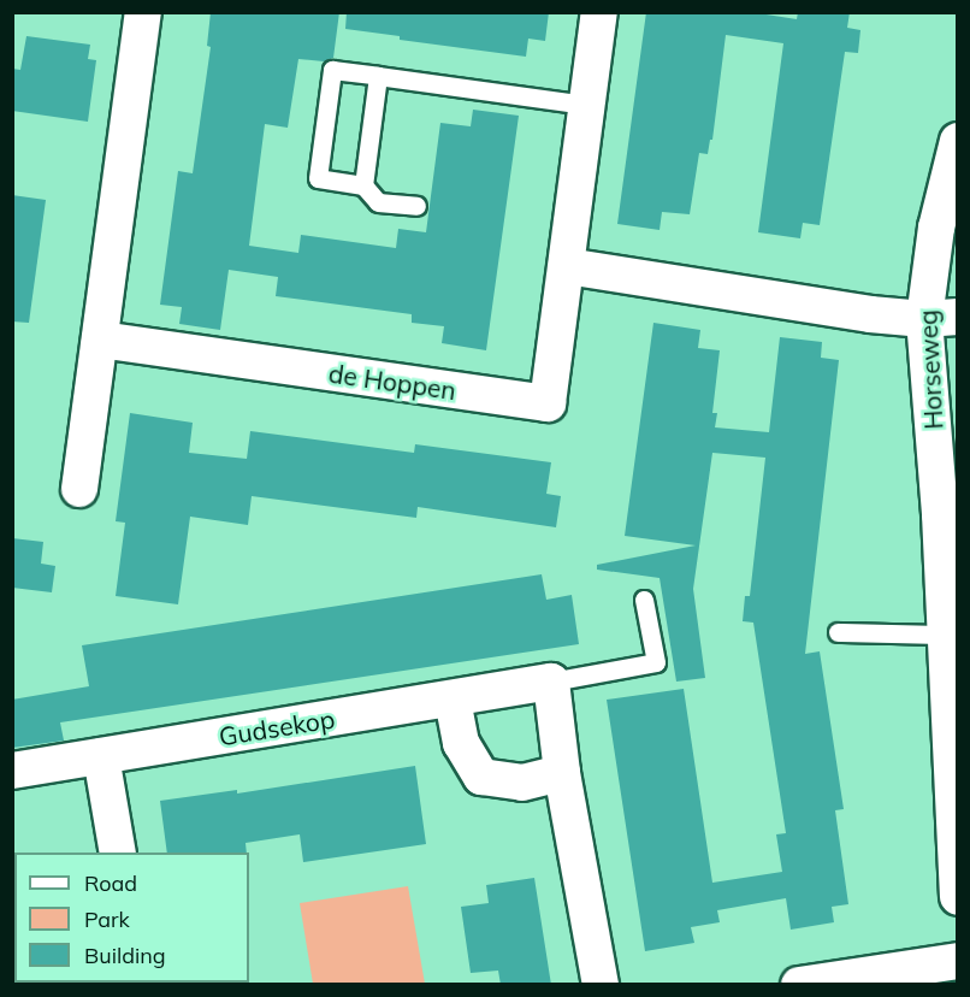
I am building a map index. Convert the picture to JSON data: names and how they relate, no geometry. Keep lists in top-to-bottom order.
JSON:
{
  "streets": {
    "street": ["Horseweg", "de Hoppen", "Gudsekop"]
  },
  "legend": ["Road", "Park", "Building"]
}
